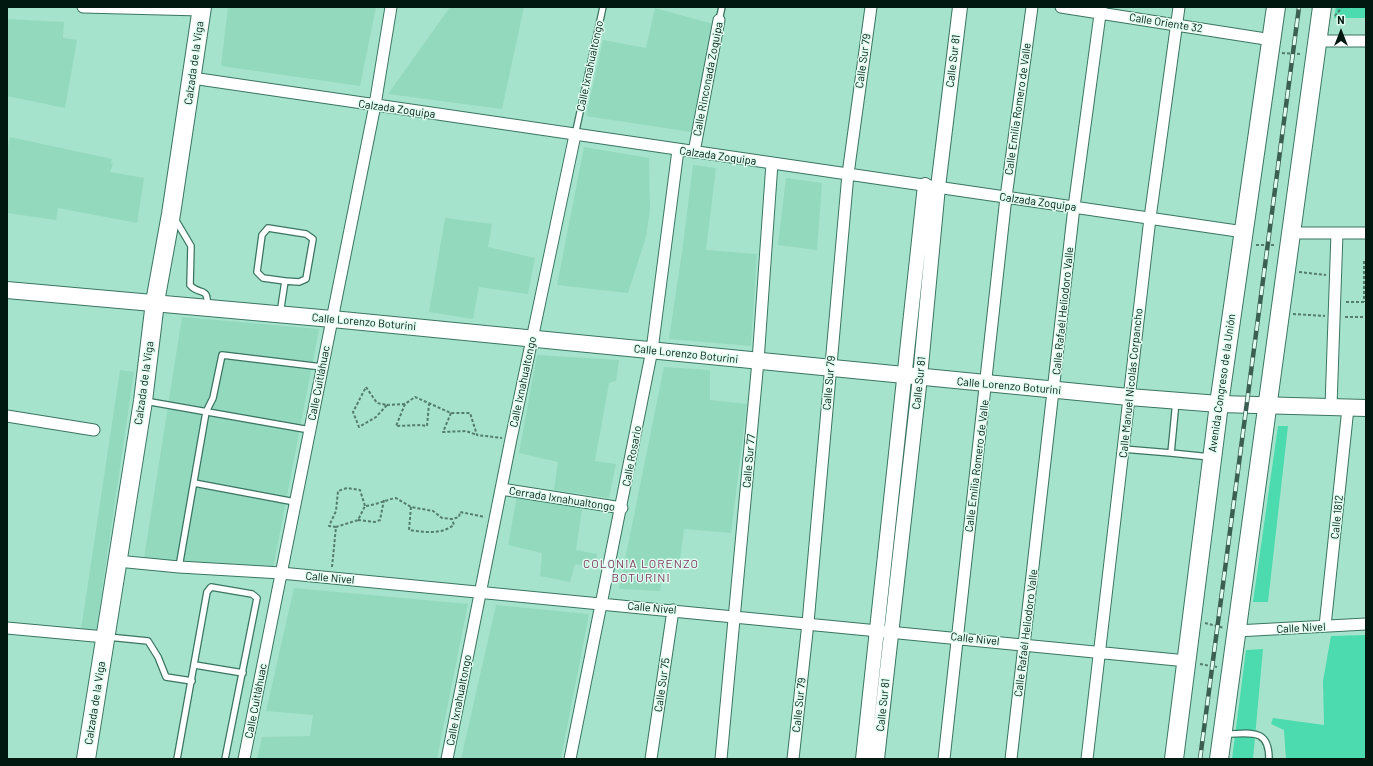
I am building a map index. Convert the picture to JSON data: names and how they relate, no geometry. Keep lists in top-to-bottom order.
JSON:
{
  "streets": {
    "main road": ["Calzada de la Viga", "Calle Lorenzo Boturini", "Avenida Congreso de la Unión"],
    "street": [
      "Calle Oriente 32",
      "Calle Sur 79",
      "Calle Sur 81",
      "Calle Ixnahualtongo",
      "Calle Rinconada Zoquipa",
      "Calzada Zoquipa",
      "Calle Emilia Romero de Valle",
      "Calle Rafaél Heliodoro Valle",
      "Calle Cuitláhuac",
      "Calle Manuel Nicolás Corpancho",
      "Calle Rosario",
      "Calle Sur 77",
      "Cerrada Ixnahualtongo",
      "Calle 1812",
      "Calle Nivel",
      "Calle Sur 75"
    ]
  },
  "crossings": [
    ["Calle Oriente 32", "Calle Rafaél Heliodoro Valle"],
    ["Calle Oriente 32", "Calle Manuel Nicolás Corpancho"],
    ["Calle Oriente 32", "Avenida Congreso de la Unión"],
    ["Calle Sur 79", "Calzada Zoquipa"],
    ["Calle Sur 79", "Calle Lorenzo Boturini"],
    ["Calle Sur 79", "Calle Nivel"],
    ["Calle Sur 81", "Calzada Zoquipa"],
    ["Calle Sur 81", "Calle Lorenzo Boturini"],
    ["Calle Sur 81", "Calle Nivel"],
    ["Calzada de la Viga", "Calzada Zoquipa"],
    ["Calzada de la Viga", "Calle Lorenzo Boturini"],
    ["Calzada de la Viga", "Calle Nivel"],
    ["Calle Ixnahualtongo", "Calzada Zoquipa"],
    ["Calle Ixnahualtongo", "Calle Lorenzo Boturini"],
    ["Calle Ixnahualtongo", "Cerrada Ixnahualtongo"],
    ["Calle Ixnahualtongo", "Calle Nivel"],
    ["Calle Rinconada Zoquipa", "Calzada Zoquipa"],
    ["Calzada Zoquipa", "Calle Emilia Romero de Valle"],
    ["Calzada Zoquipa", "Calle Rafaél Heliodoro Valle"],
    ["Calzada Zoquipa", "Calle Cuitláhuac"],
    ["Calzada Zoquipa", "Calle Manuel Nicolás Corpancho"],
    ["Calzada Zoquipa", "Avenida Congreso de la Unión"],
    ["Calzada Zoquipa", "Calle Rosario"],
    ["Calzada Zoquipa", "Calle Sur 77"],
    ["Calle Emilia Romero de Valle", "Calle Lorenzo Boturini"],
    ["Calle Emilia Romero de Valle", "Calle Nivel"],
    ["Calle Rafaél Heliodoro Valle", "Calle Lorenzo Boturini"],
    ["Calle Rafaél Heliodoro Valle", "Calle Nivel"],
    ["Calle Lorenzo Boturini", "Calle Cuitláhuac"],
    ["Calle Lorenzo Boturini", "Calle Manuel Nicolás Corpancho"],
    ["Calle Lorenzo Boturini", "Avenida Congreso de la Unión"],
    ["Calle Lorenzo Boturini", "Calle Rosario"],
    ["Calle Lorenzo Boturini", "Calle Sur 77"],
    ["Calle Lorenzo Boturini", "Calle 1812"],
    ["Calle Cuitláhuac", "Calle Nivel"],
    ["Calle Manuel Nicolás Corpancho", "Calle Nivel"],
    ["Avenida Congreso de la Unión", "Calle Nivel"],
    ["Calle Rosario", "Cerrada Ixnahualtongo"],
    ["Calle Rosario", "Calle Nivel"],
    ["Calle Sur 77", "Calle Nivel"],
    ["Calle 1812", "Calle Nivel"],
    ["Calle Nivel", "Calle Sur 75"]
  ],
  "districts": ["COLONIA LORENZO BOTURINI"],
  "north": "top"
}
